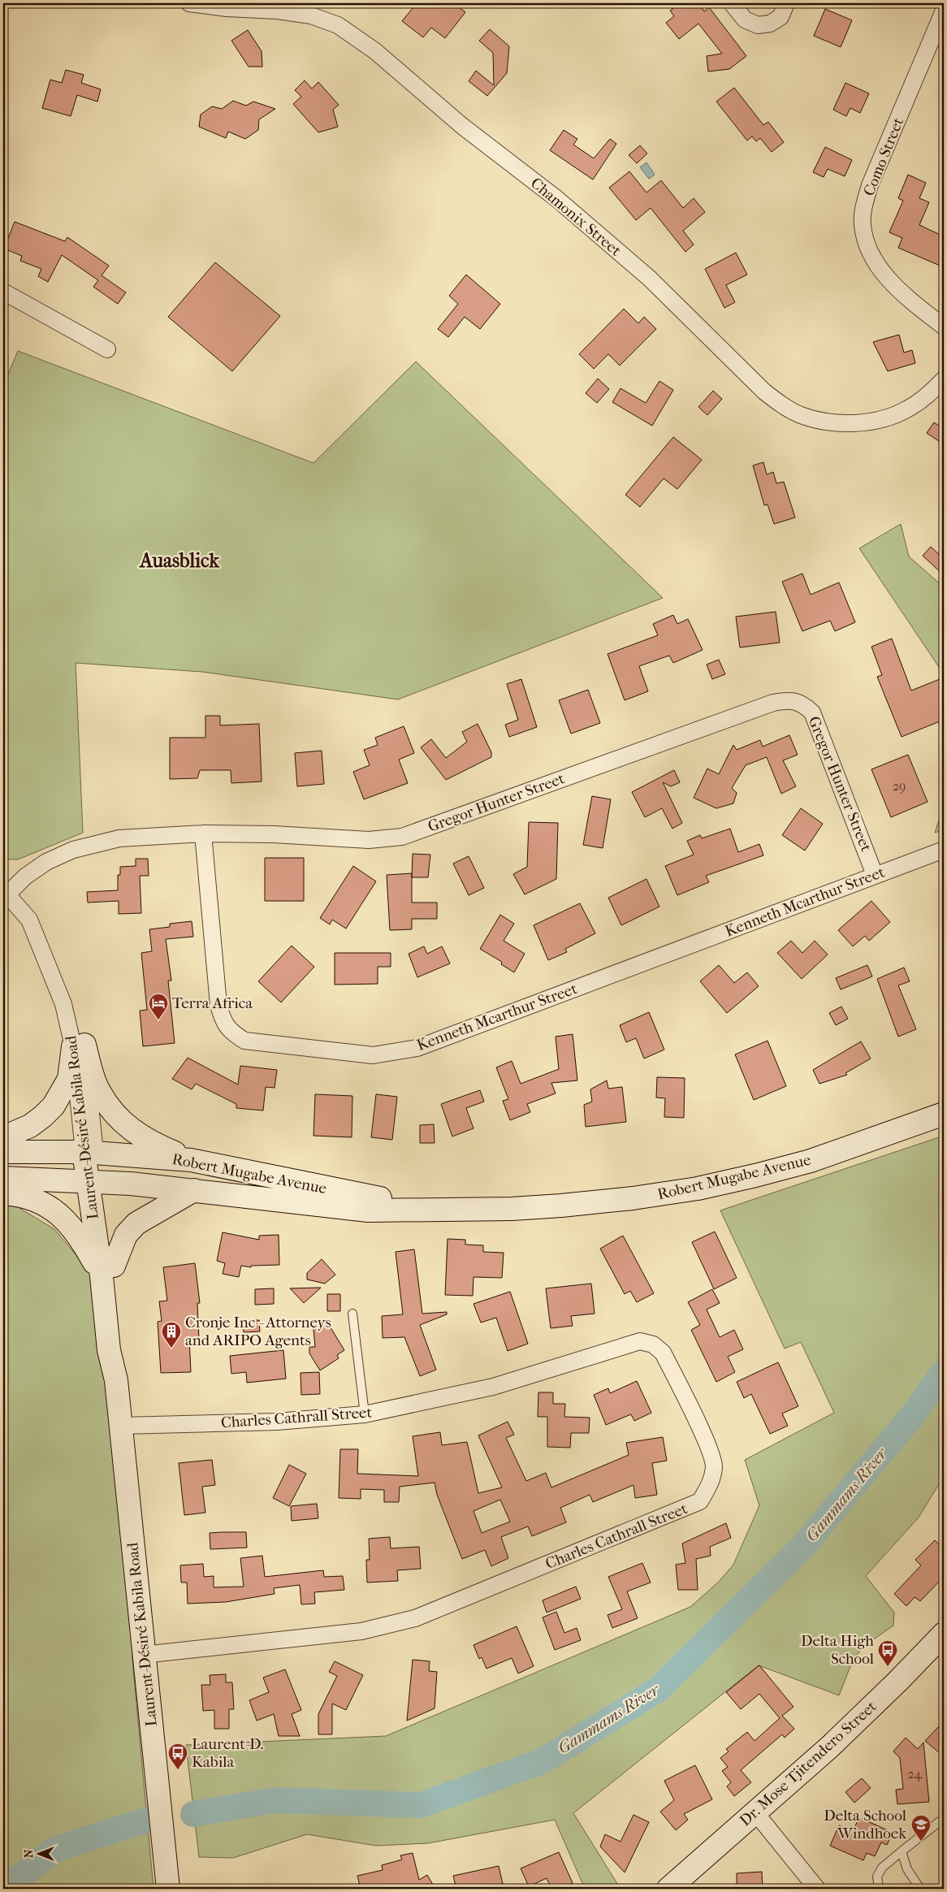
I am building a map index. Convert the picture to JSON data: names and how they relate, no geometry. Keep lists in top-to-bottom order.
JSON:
{
  "streets": {
    "main road": ["Laurent-Désiré Kabila Road", "Robert Mugabe Avenue", "Dr. Mose Tjitendero Street"],
    "street": [
      "Como Street",
      "Chamonix Street",
      "Gregor Hunter Street",
      "Kenneth Mcarthur Street",
      "Charles Cathrall Street"
    ]
  },
  "crossings": [
    ["Gregor Hunter Street", "Kenneth Mcarthur Street"],
    ["Gregor Hunter Street", "Laurent-Désiré Kabila Road"],
    ["Laurent-Désiré Kabila Road", "Robert Mugabe Avenue"],
    ["Laurent-Désiré Kabila Road", "Charles Cathrall Street"]
  ],
  "districts": ["Auasblick"],
  "water": ["Gammams River"],
  "places": {
    "hotel": ["Terra Africa"],
    "building": ["Cronje Inc - Attorneys and ARIPO Agents"],
    "bus stop": ["Delta High School", "Laurent-D. Kabila"],
    "school or university": ["Delta School Windhoek"]
  },
  "house_numbers": ["29", "24"],
  "north": "left"
}
